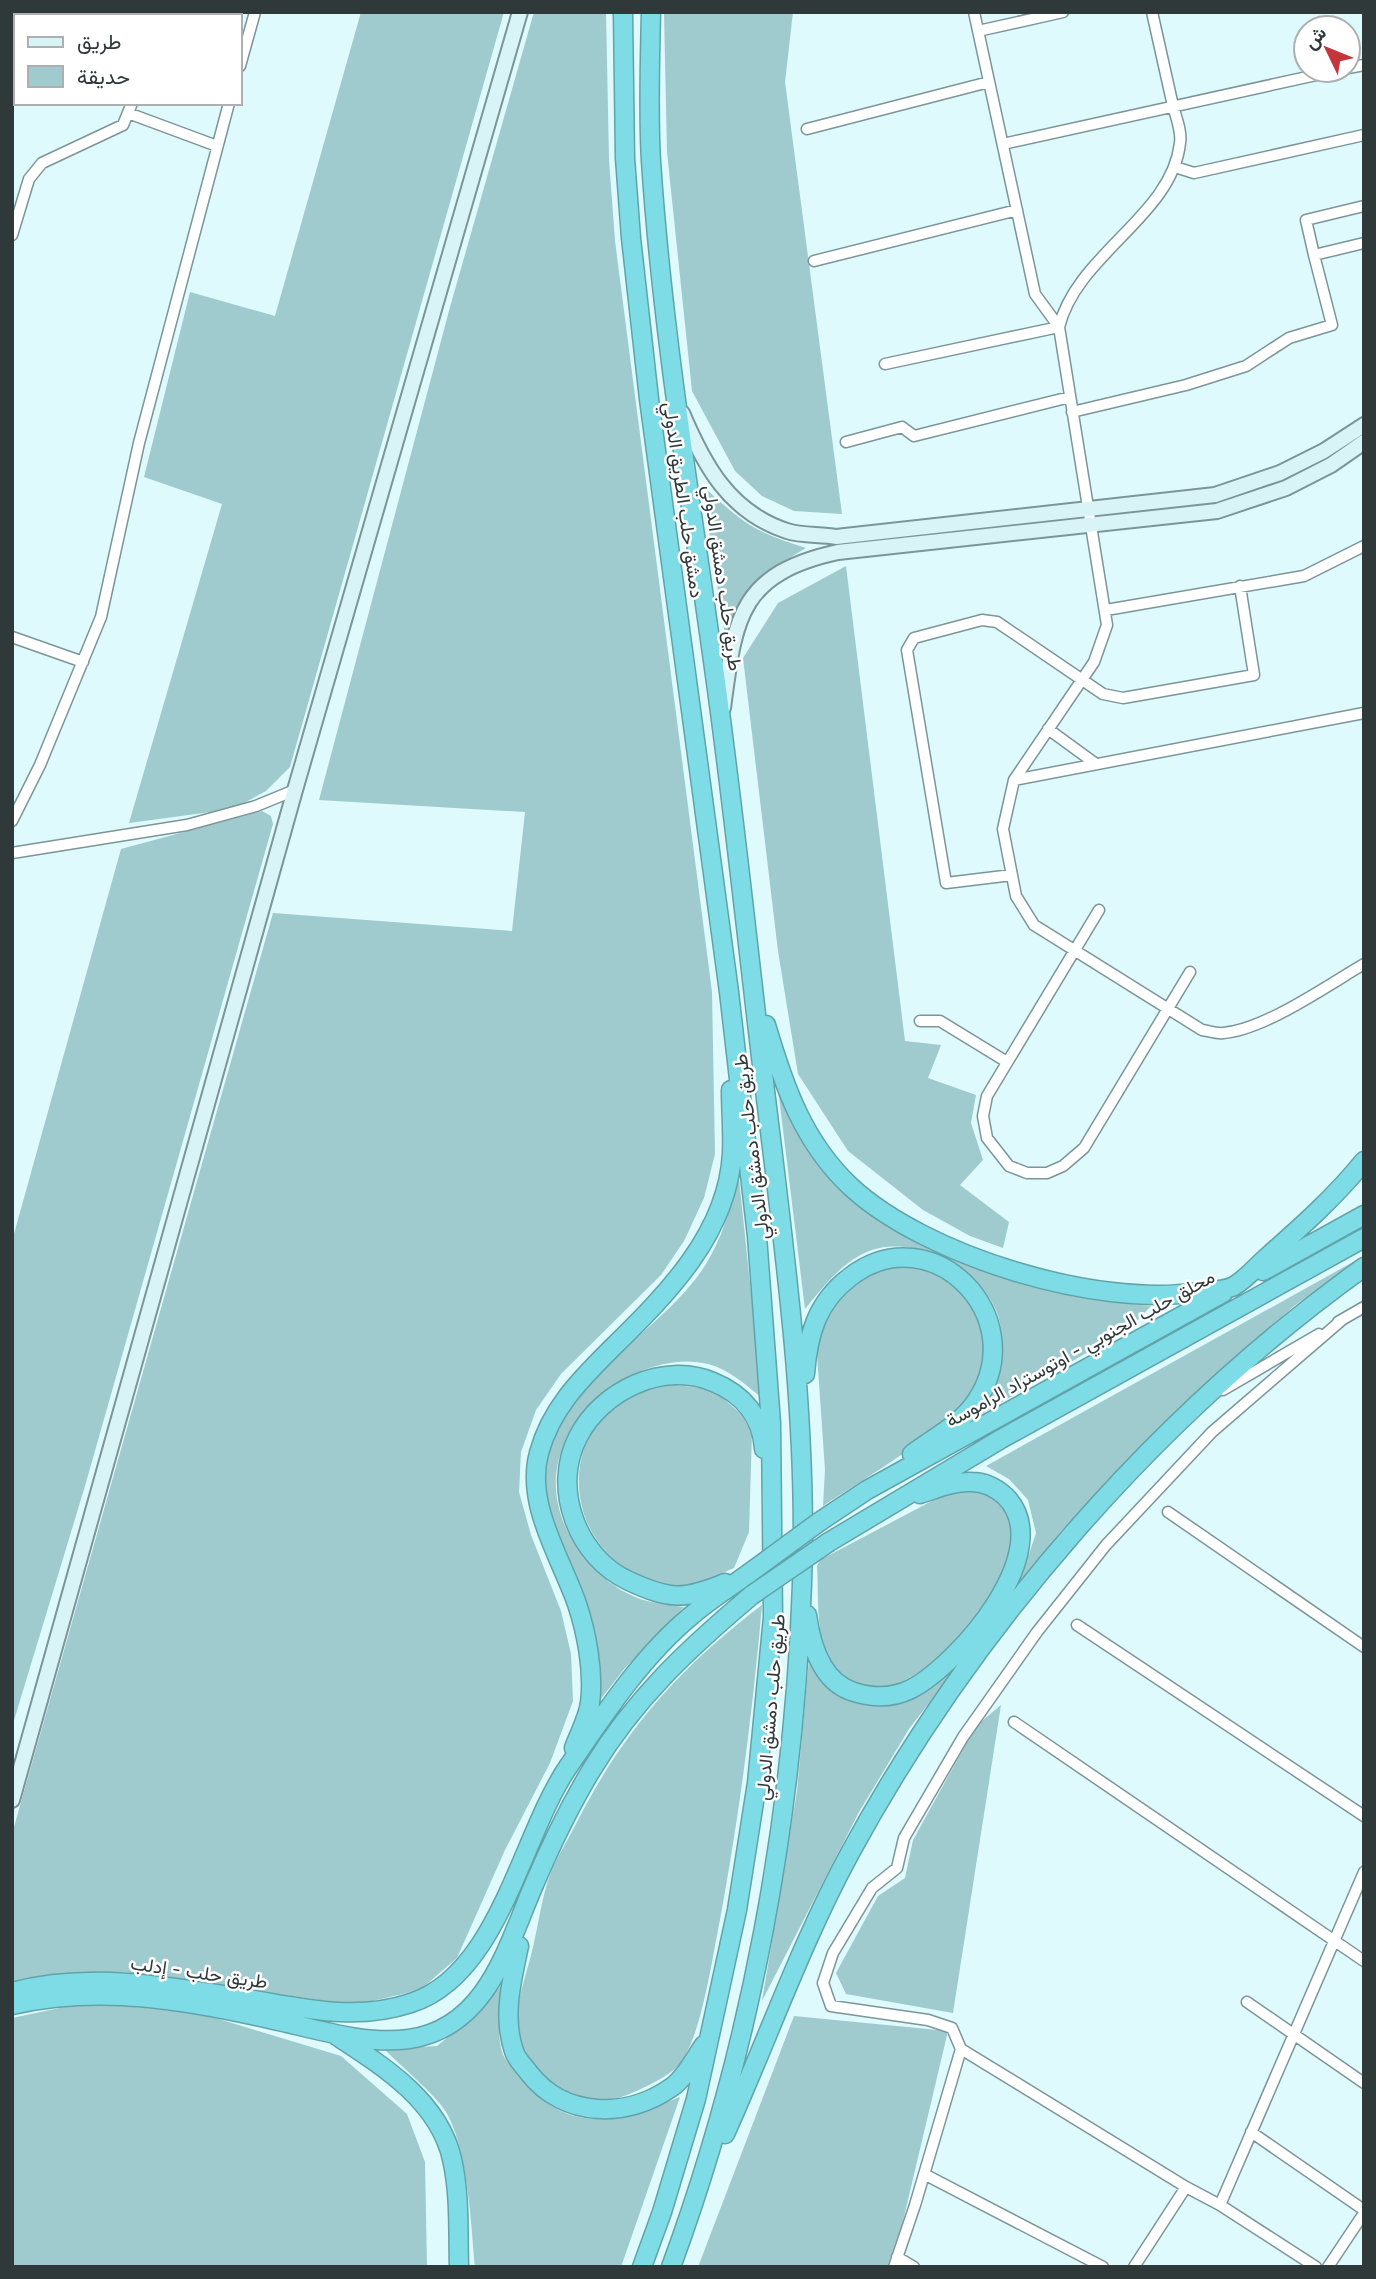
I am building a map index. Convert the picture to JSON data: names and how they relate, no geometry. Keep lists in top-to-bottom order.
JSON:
{
  "streets": {
    "highway": [
      "دمشق حلب الطريق الدولي",
      "طريق حلب دمشق الدولي",
      "محلق حلب الجنوبي - اوتوستراد الراموسة",
      "طريق حلب - إدلب"
    ]
  },
  "crossings": [
    ["دمشق حلب الطريق الدولي", "طريق حلب دمشق الدولي"],
    ["محلق حلب الجنوبي - اوتوستراد الراموسة", "طريق حلب - إدلب"]
  ],
  "legend": ["طريق", "حديقة"],
  "north": "top left"
}
